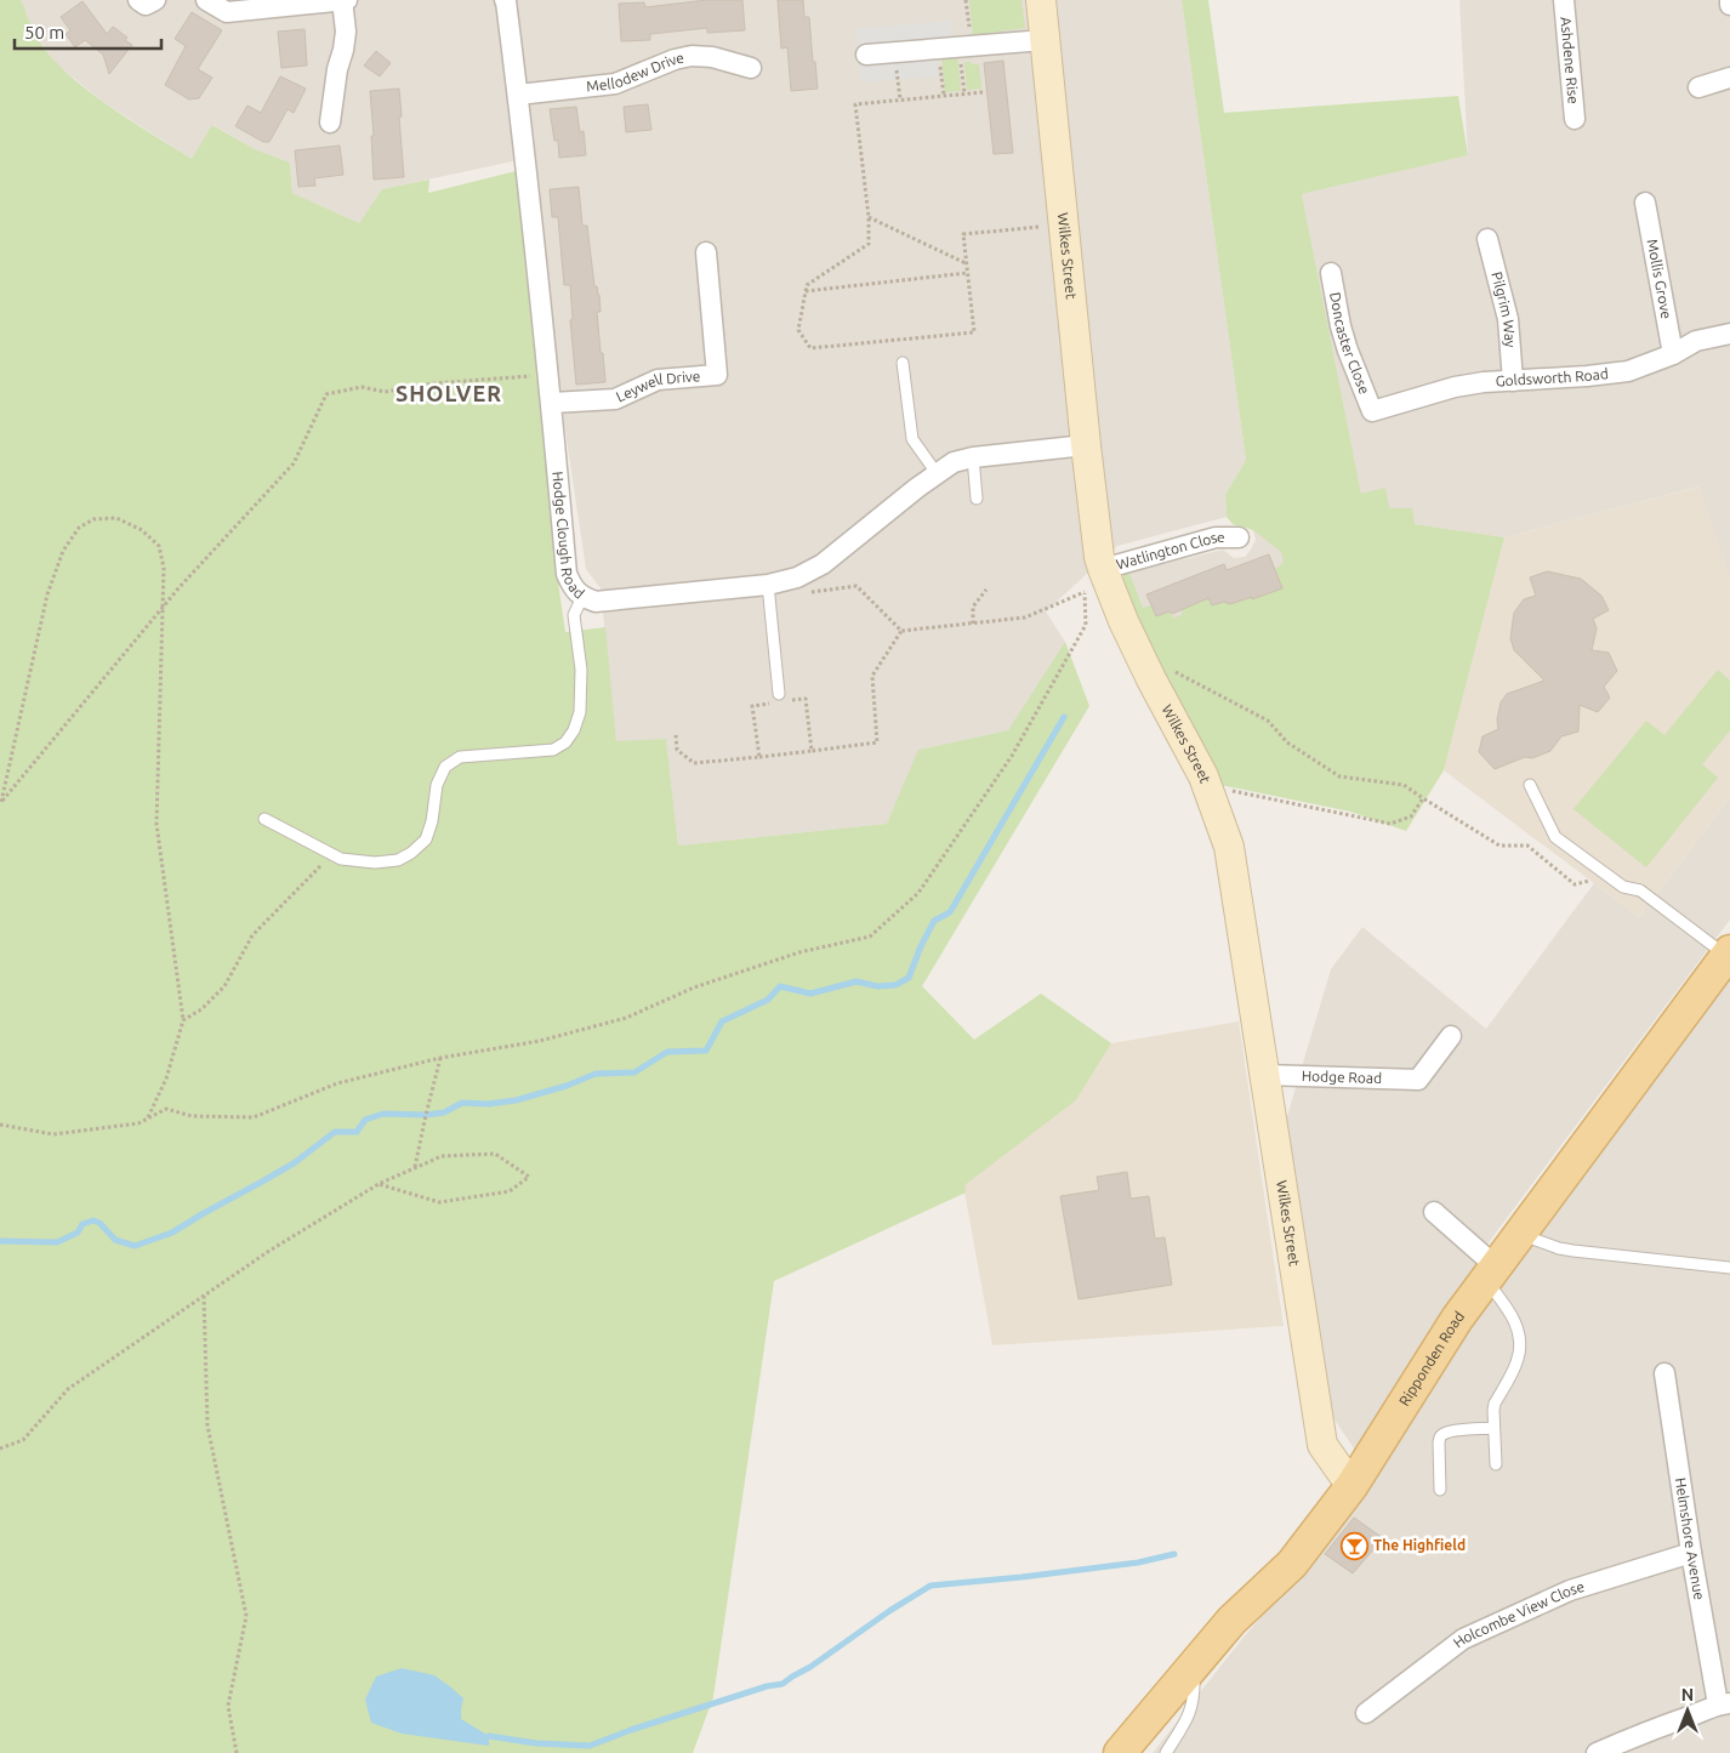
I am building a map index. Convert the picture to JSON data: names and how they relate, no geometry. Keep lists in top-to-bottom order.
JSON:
{
  "streets": {
    "main road": ["Ripponden Road"],
    "street": [
      "Ashdene Rise",
      "Mellodew Drive",
      "Wilkes Street",
      "Mollis Grove",
      "Pilgrim Way",
      "Doncaster Close",
      "Goldsworth Road",
      "Leywell Drive",
      "Hodge Clough Road",
      "Watlington Close",
      "Hodge Road",
      "Helmshore Avenue",
      "Holcombe View Close"
    ]
  },
  "crossings": [
    ["Mellodew Drive", "Hodge Clough Road"],
    ["Wilkes Street", "Hodge Clough Road"],
    ["Wilkes Street", "Watlington Close"],
    ["Wilkes Street", "Hodge Road"],
    ["Wilkes Street", "Ripponden Road"],
    ["Mollis Grove", "Goldsworth Road"],
    ["Pilgrim Way", "Goldsworth Road"],
    ["Doncaster Close", "Goldsworth Road"],
    ["Leywell Drive", "Hodge Clough Road"],
    ["Helmshore Avenue", "Holcombe View Close"]
  ],
  "districts": ["SHOLVER"],
  "places": {
    "bar": ["The Highfield"]
  },
  "scale_bar": "50 m",
  "north": "top"
}
